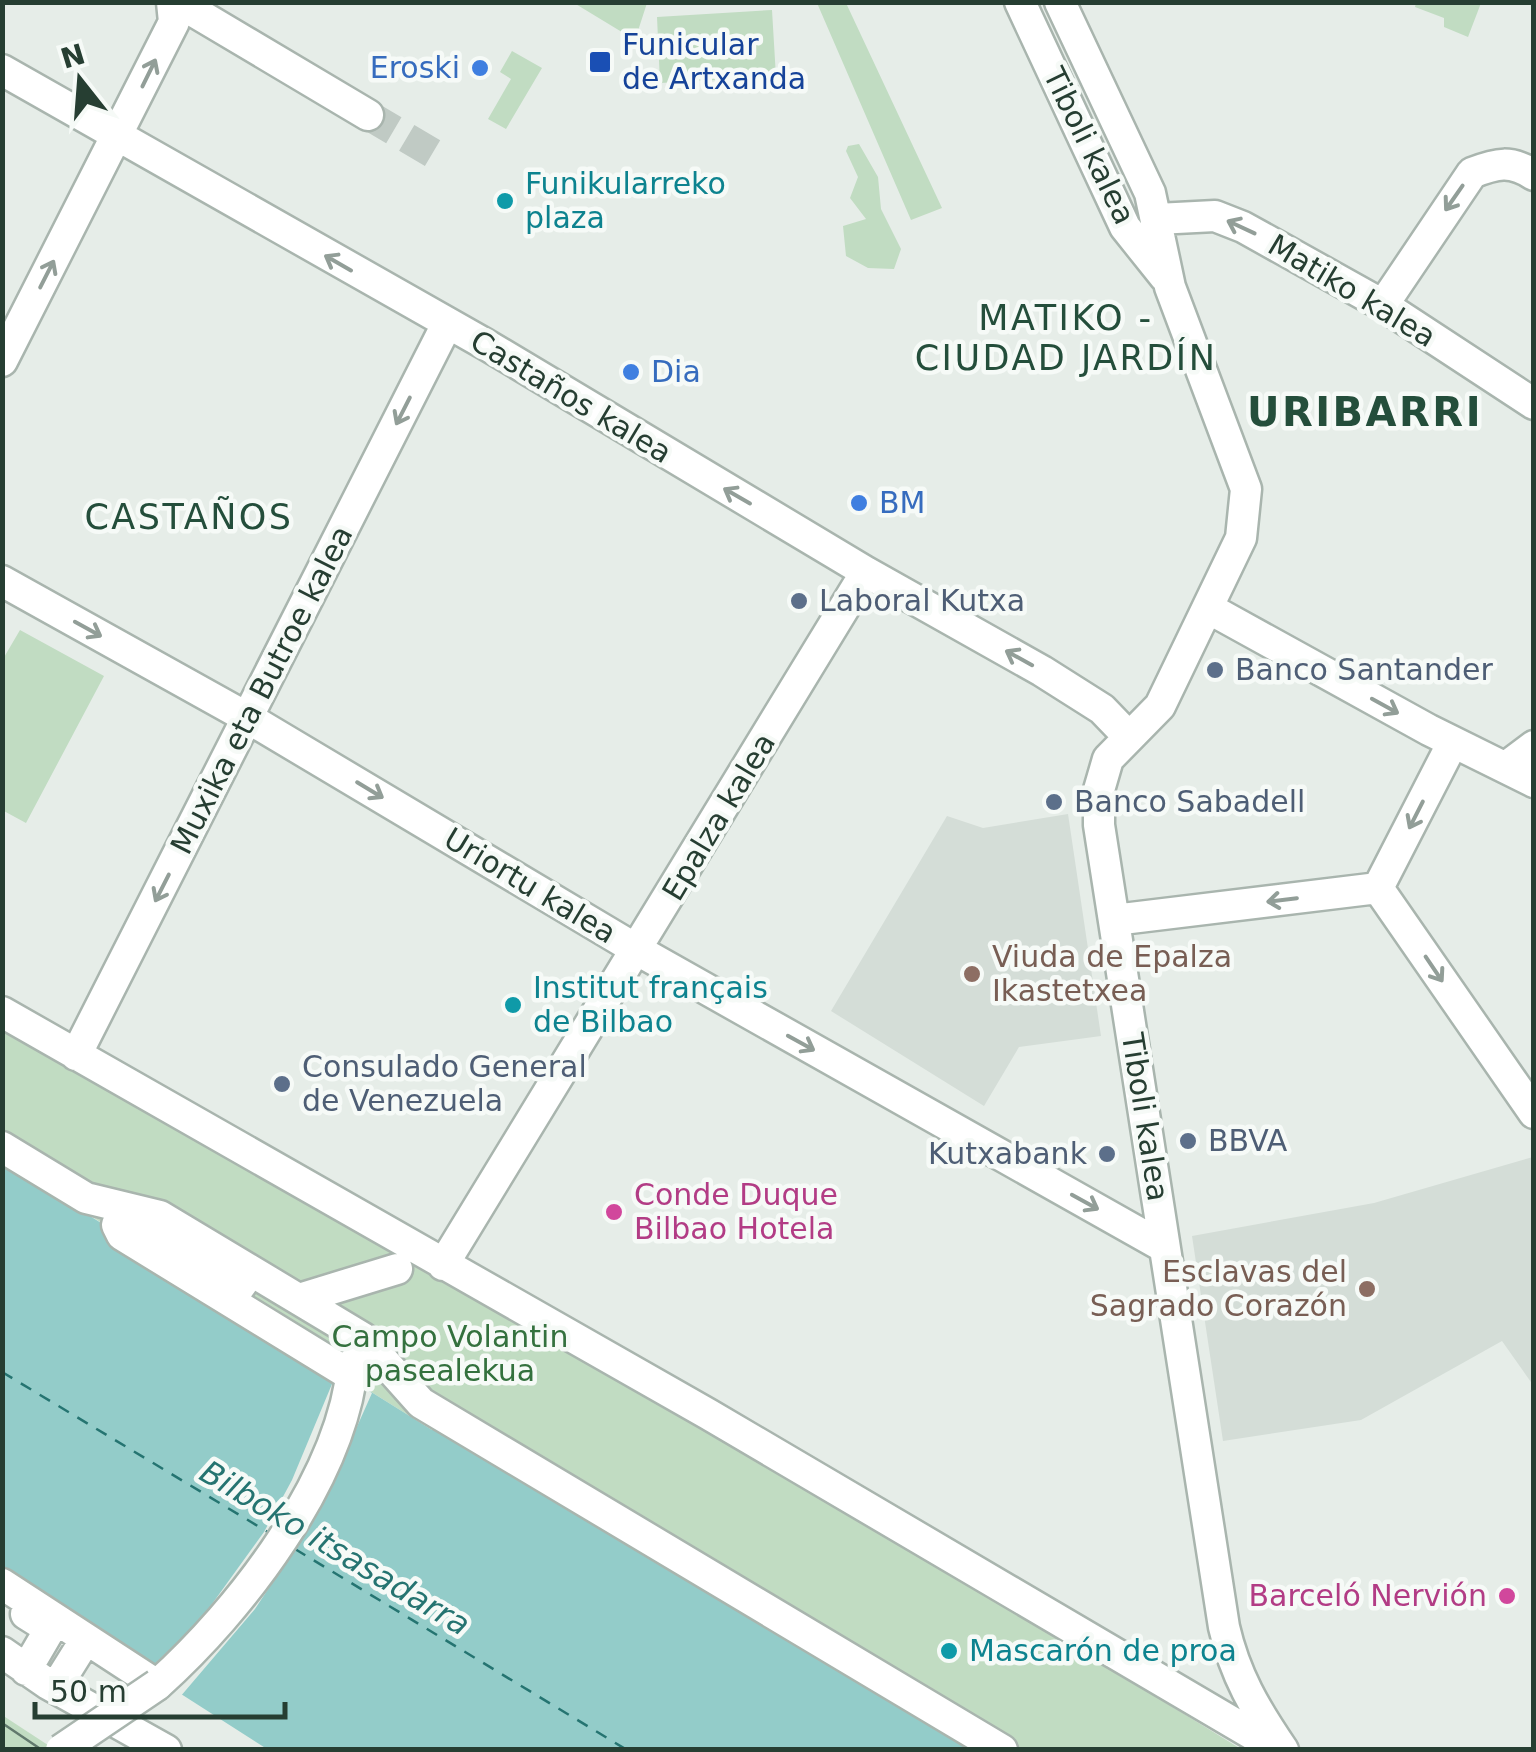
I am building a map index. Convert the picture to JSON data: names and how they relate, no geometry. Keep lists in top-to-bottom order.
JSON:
{
  "streets": {
    "street": [
      "Tiboli kalea",
      "Matiko kalea",
      "Castaños kalea",
      "Muxika eta Butroe kalea",
      "Epalza kalea",
      "Uriortu kalea"
    ]
  },
  "crossings": [
    ["Tiboli kalea", "Matiko kalea"],
    ["Tiboli kalea", "Castaños kalea"],
    ["Tiboli kalea", "Uriortu kalea"],
    ["Castaños kalea", "Muxika eta Butroe kalea"],
    ["Castaños kalea", "Epalza kalea"],
    ["Muxika eta Butroe kalea", "Uriortu kalea"],
    ["Epalza kalea", "Uriortu kalea"]
  ],
  "one_way": [
    "Matiko kalea",
    "Castaños kalea",
    "Muxika eta Butroe kalea",
    "Uriortu kalea"
  ],
  "districts": ["MATIKO - CIUDAD JARDÍN", "URIBARRI", "CASTAÑOS"],
  "water": ["Bilboko itsasadarra"],
  "parks": ["Campo Volantin pasealekua"],
  "places": {
    "transit": ["Funicular de Artxanda"],
    "other": [
      "Eroski",
      "Funikularreko plaza",
      "Dia",
      "BM",
      "Laboral Kutxa",
      "Banco Santander",
      "Banco Sabadell",
      "Viuda de Epalza Ikastetxea",
      "Institut français de Bilbao",
      "Consulado General de Venezuela",
      "BBVA",
      "Kutxabank",
      "Conde Duque Bilbao Hotela",
      "Esclavas del Sagrado Corazón",
      "Barceló Nervión",
      "Mascarón de proa"
    ]
  },
  "scale_bar": "50 m",
  "north": "top"
}
